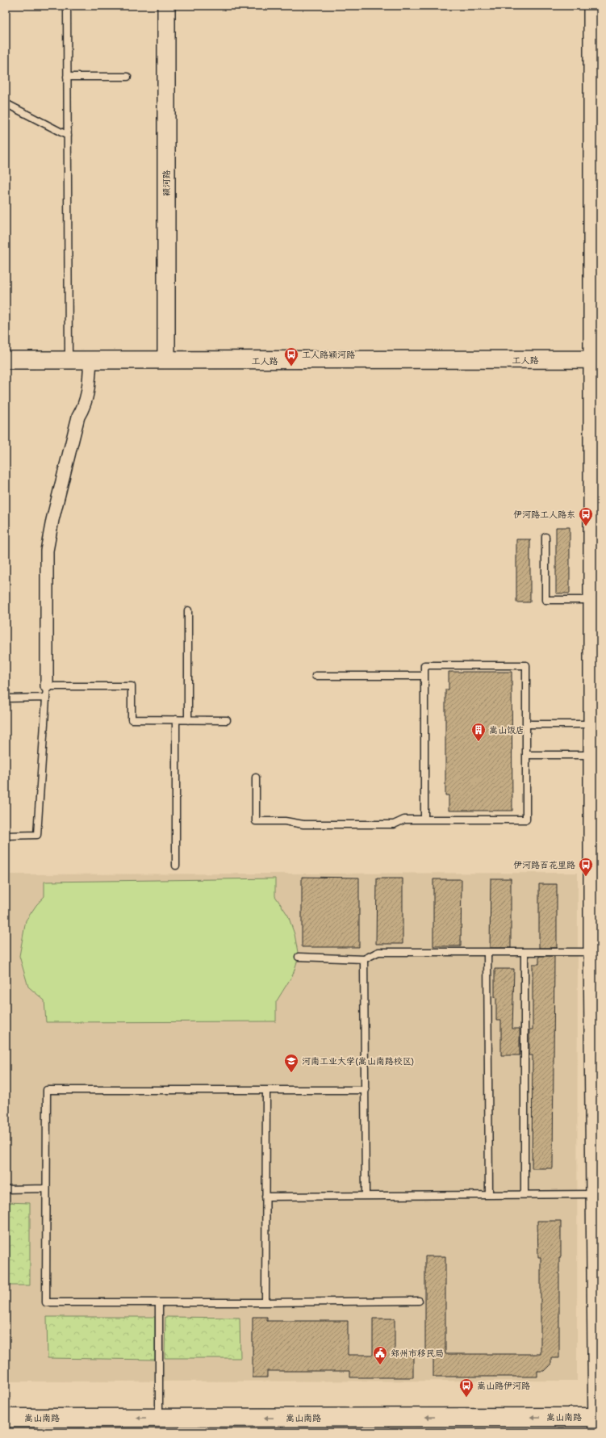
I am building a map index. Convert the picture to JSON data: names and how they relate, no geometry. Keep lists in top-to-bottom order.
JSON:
{
  "streets": {
    "main road": ["嵩山南路"],
    "street": ["颖河路", "工人路"]
  },
  "crossings": [
    ["颖河路", "工人路"]
  ],
  "one_way": ["嵩山南路"],
  "places": {
    "bus stop": [
      "工人路颖河路",
      "伊河路工人路东",
      "伊河路百花里路",
      "嵩山路伊河路"
    ],
    "building": ["嵩山饭店"],
    "school or university": ["河南工业大学(嵩山南路校区)"],
    "public building": ["郑州市移民局"]
  }
}
